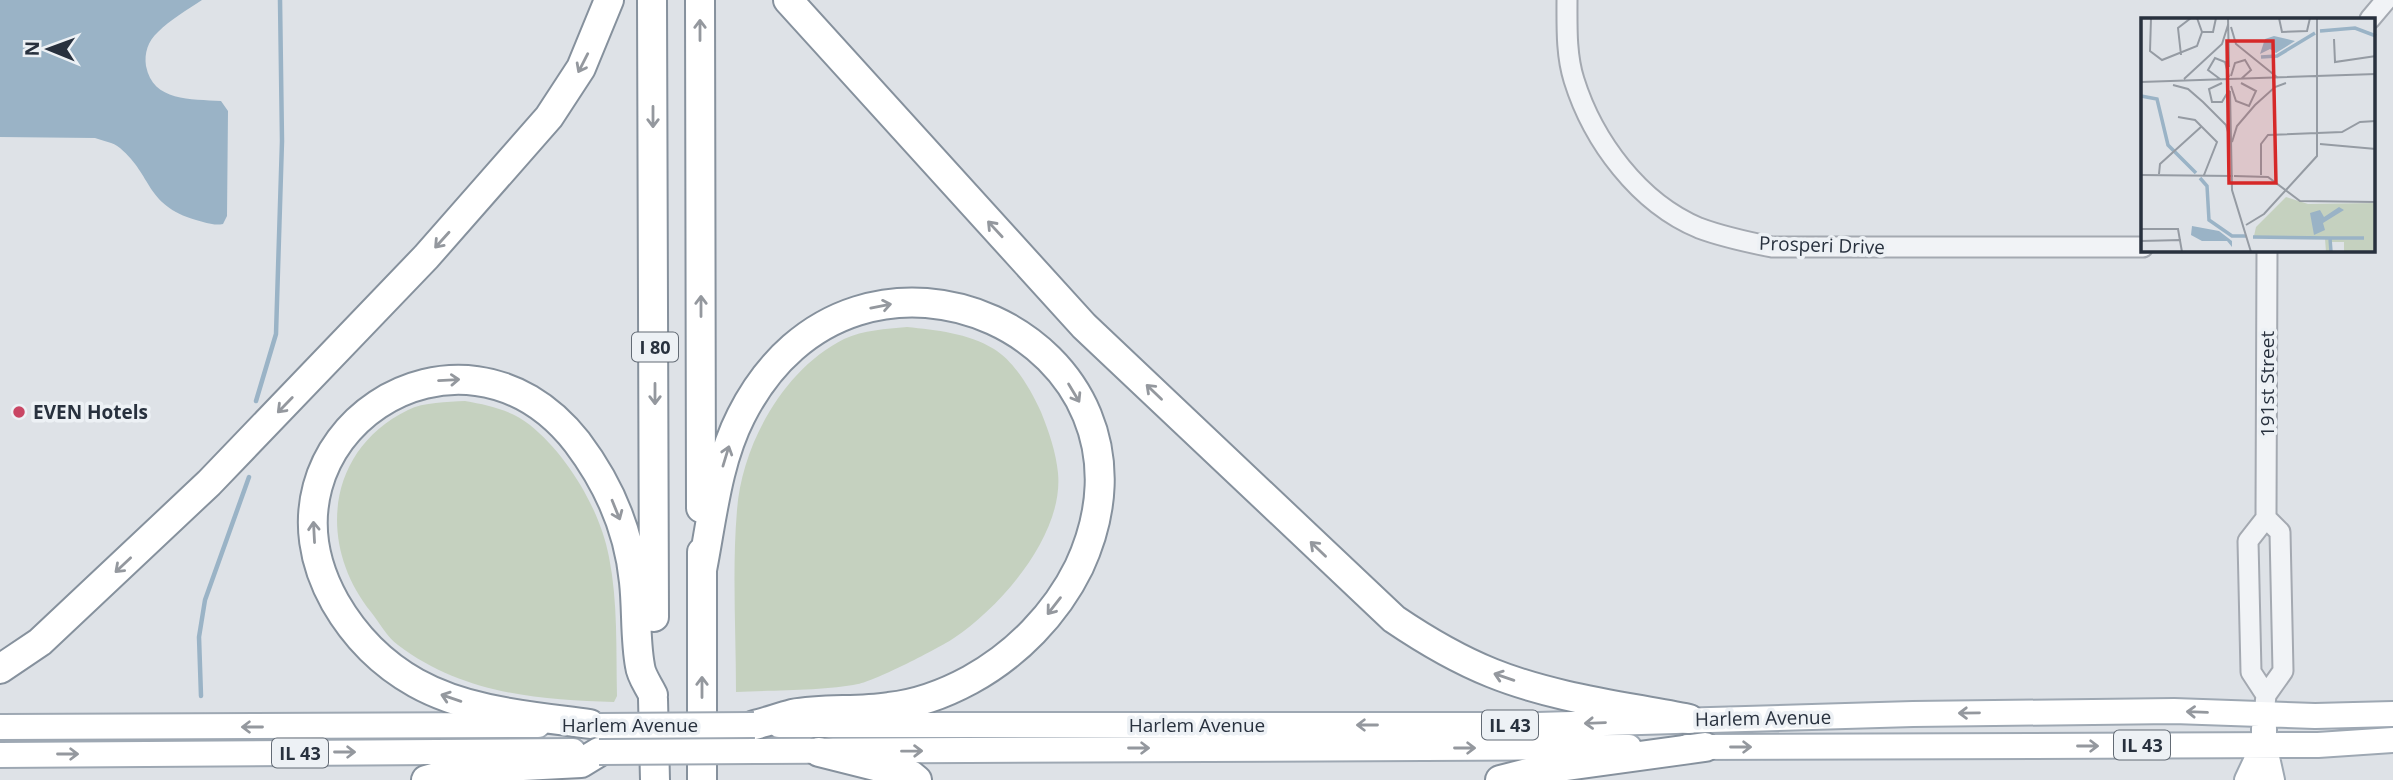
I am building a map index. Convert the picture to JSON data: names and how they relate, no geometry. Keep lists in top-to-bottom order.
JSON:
{
  "streets": {
    "highway": ["I 80"],
    "main road": ["191st Street", "Harlem Avenue", "IL 43"],
    "street": ["Prosperi Drive"]
  },
  "crossings": [
    ["191st Street", "Harlem Avenue"]
  ],
  "places": ["EVEN Hotels"],
  "north": "left"
}
